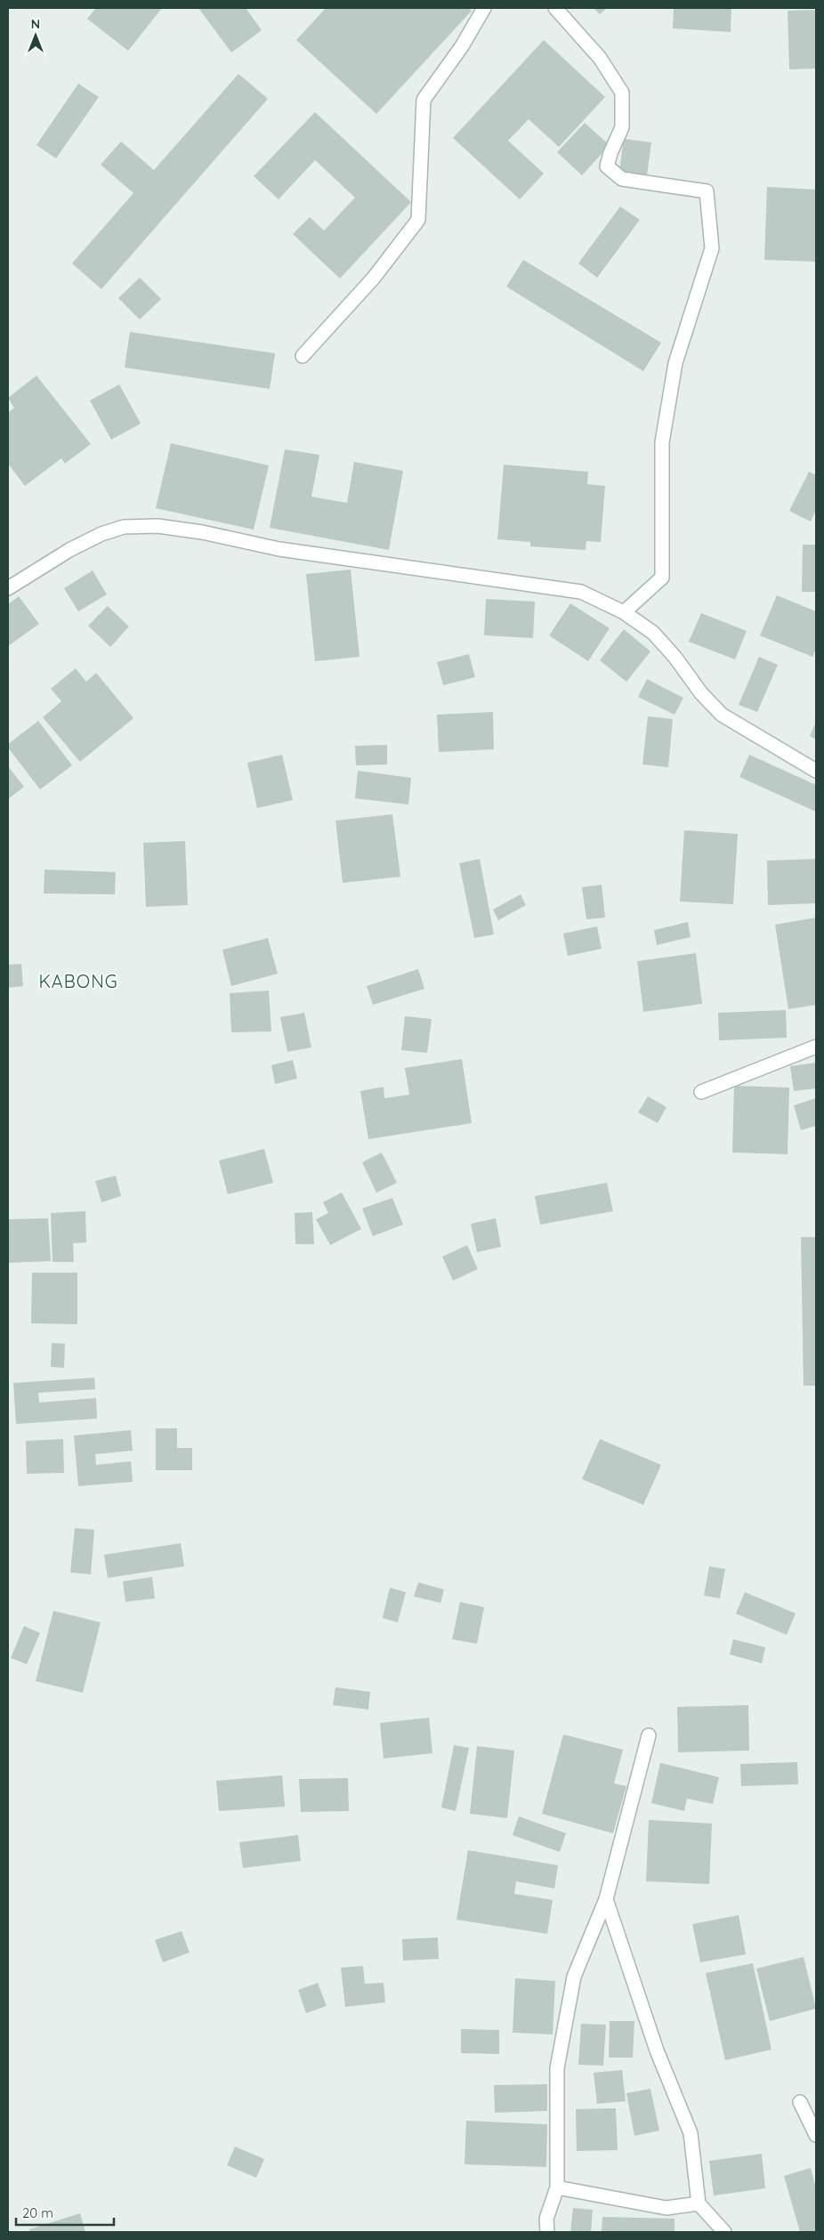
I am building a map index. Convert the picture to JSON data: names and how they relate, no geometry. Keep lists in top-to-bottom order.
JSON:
{
  "districts": ["KABONG"],
  "scale_bar": "20 m",
  "north": "top"
}
